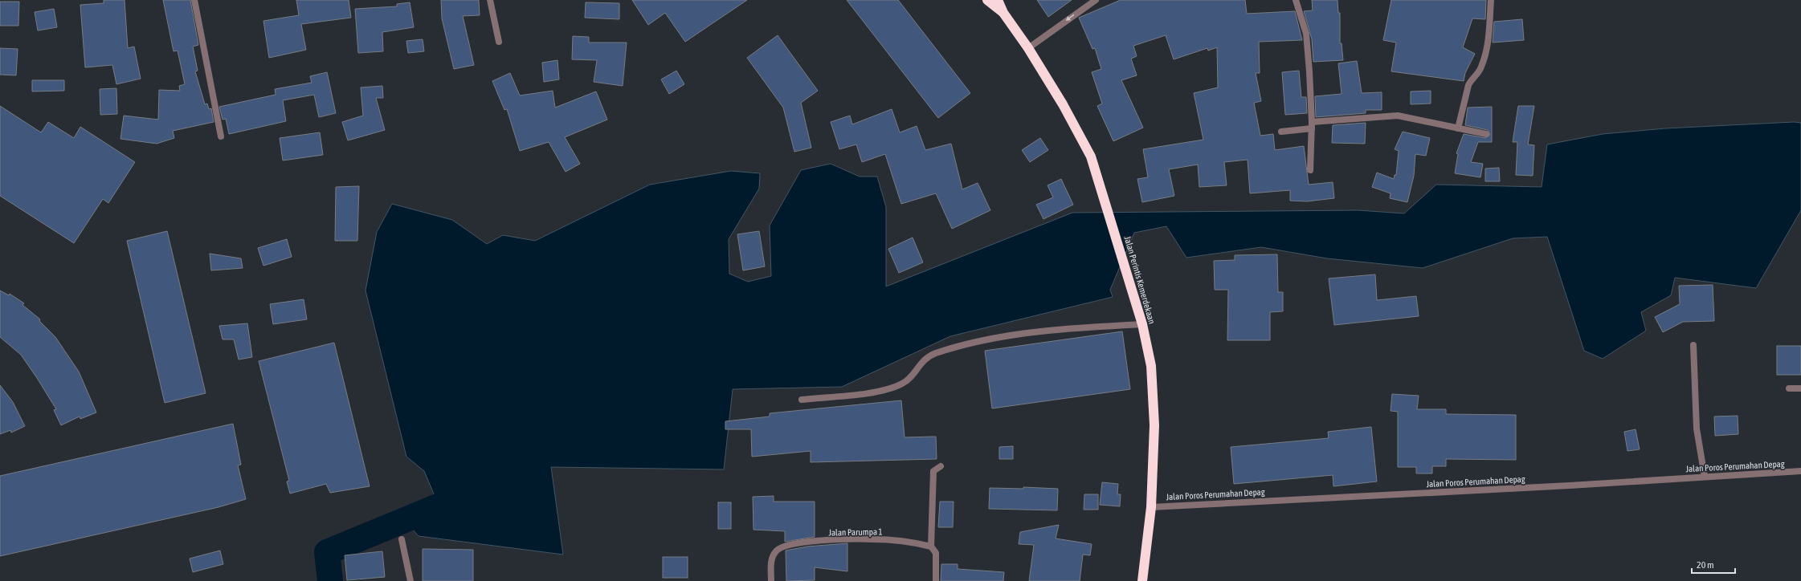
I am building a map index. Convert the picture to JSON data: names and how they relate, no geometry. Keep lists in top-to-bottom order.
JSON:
{
  "streets": {
    "highway": ["Jalan Perintis Kemerdekaan"],
    "street": ["Jalan Poros Perumahan Depag", "Jalan Parumpa 1"]
  },
  "crossings": [
    ["Jalan Perintis Kemerdekaan", "Jalan Poros Perumahan Depag"]
  ],
  "scale_bar": "20 m"
}
